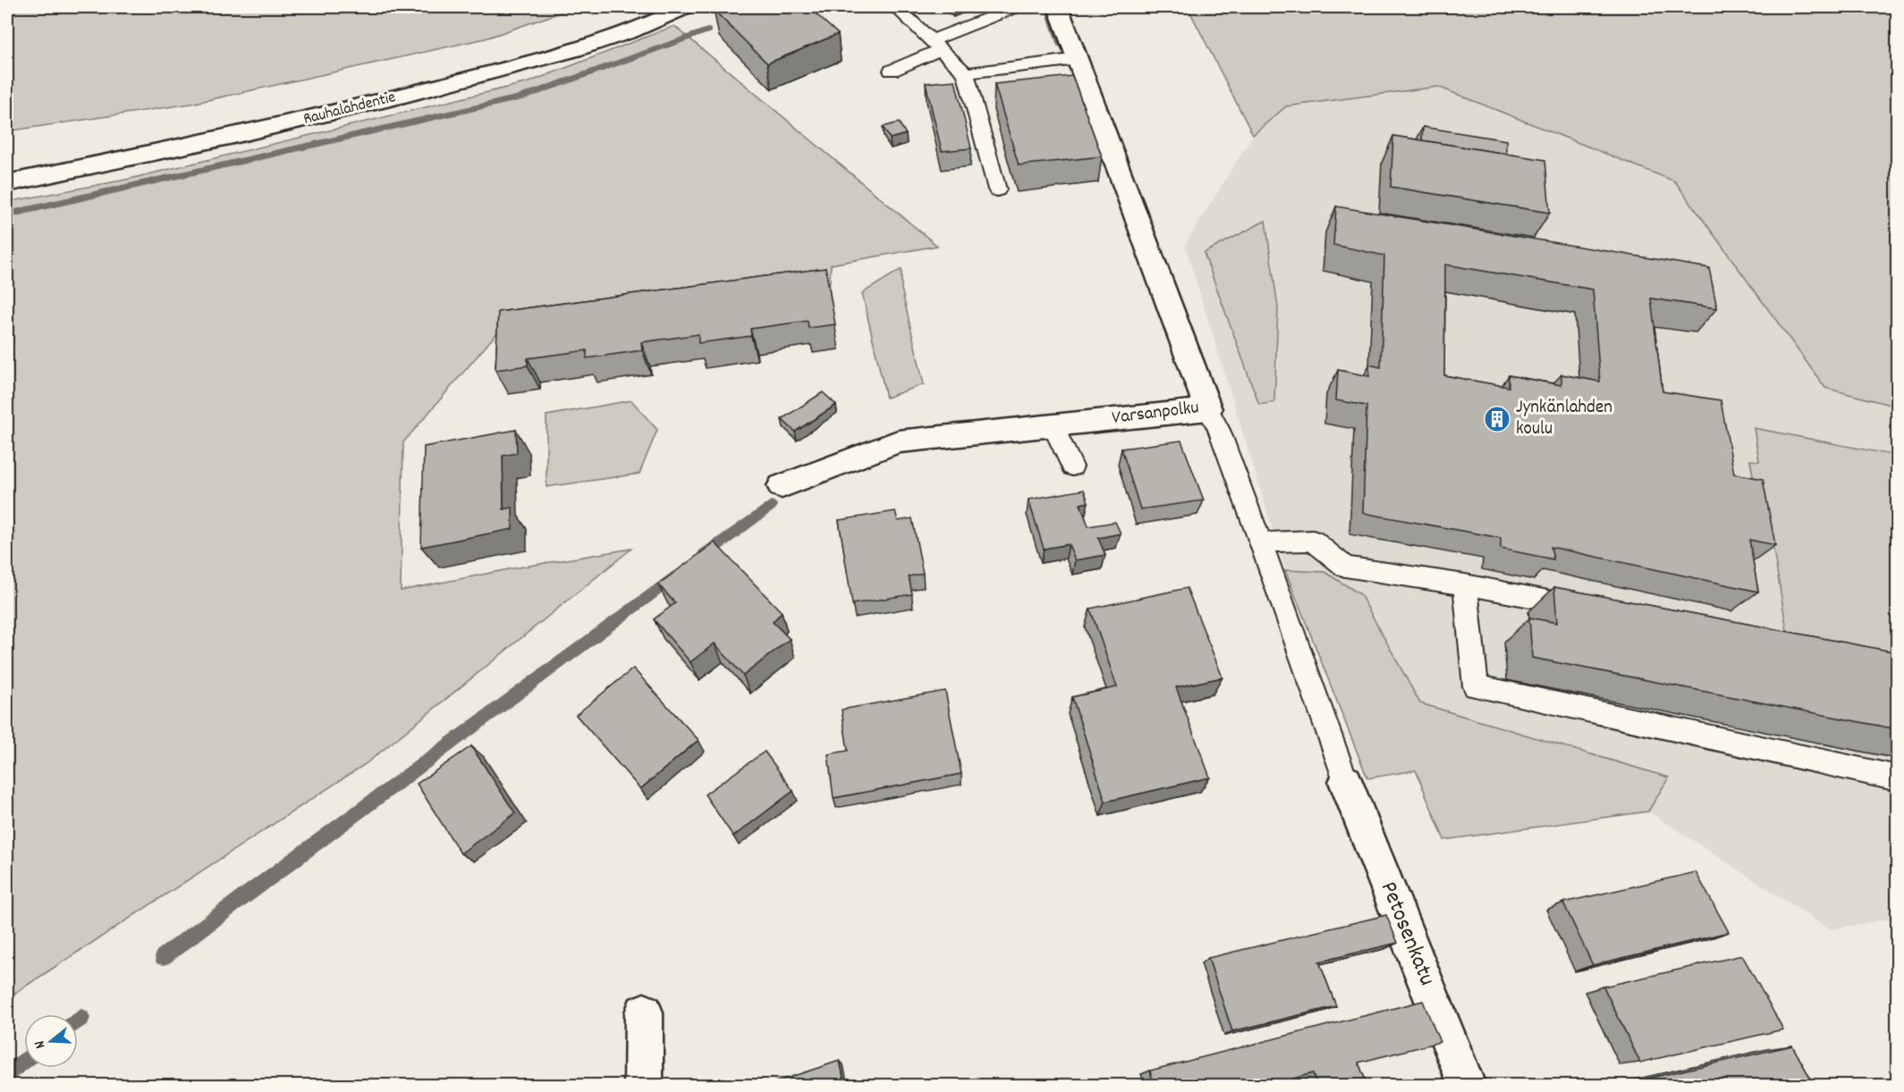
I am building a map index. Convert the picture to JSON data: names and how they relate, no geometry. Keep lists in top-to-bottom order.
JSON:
{
  "streets": {
    "street": ["Rauhalahdentie", "Varsanpolku", "Petosenkatu"]
  },
  "places": {
    "building": ["Jynkänlahden koulu"]
  },
  "north": "left"
}
